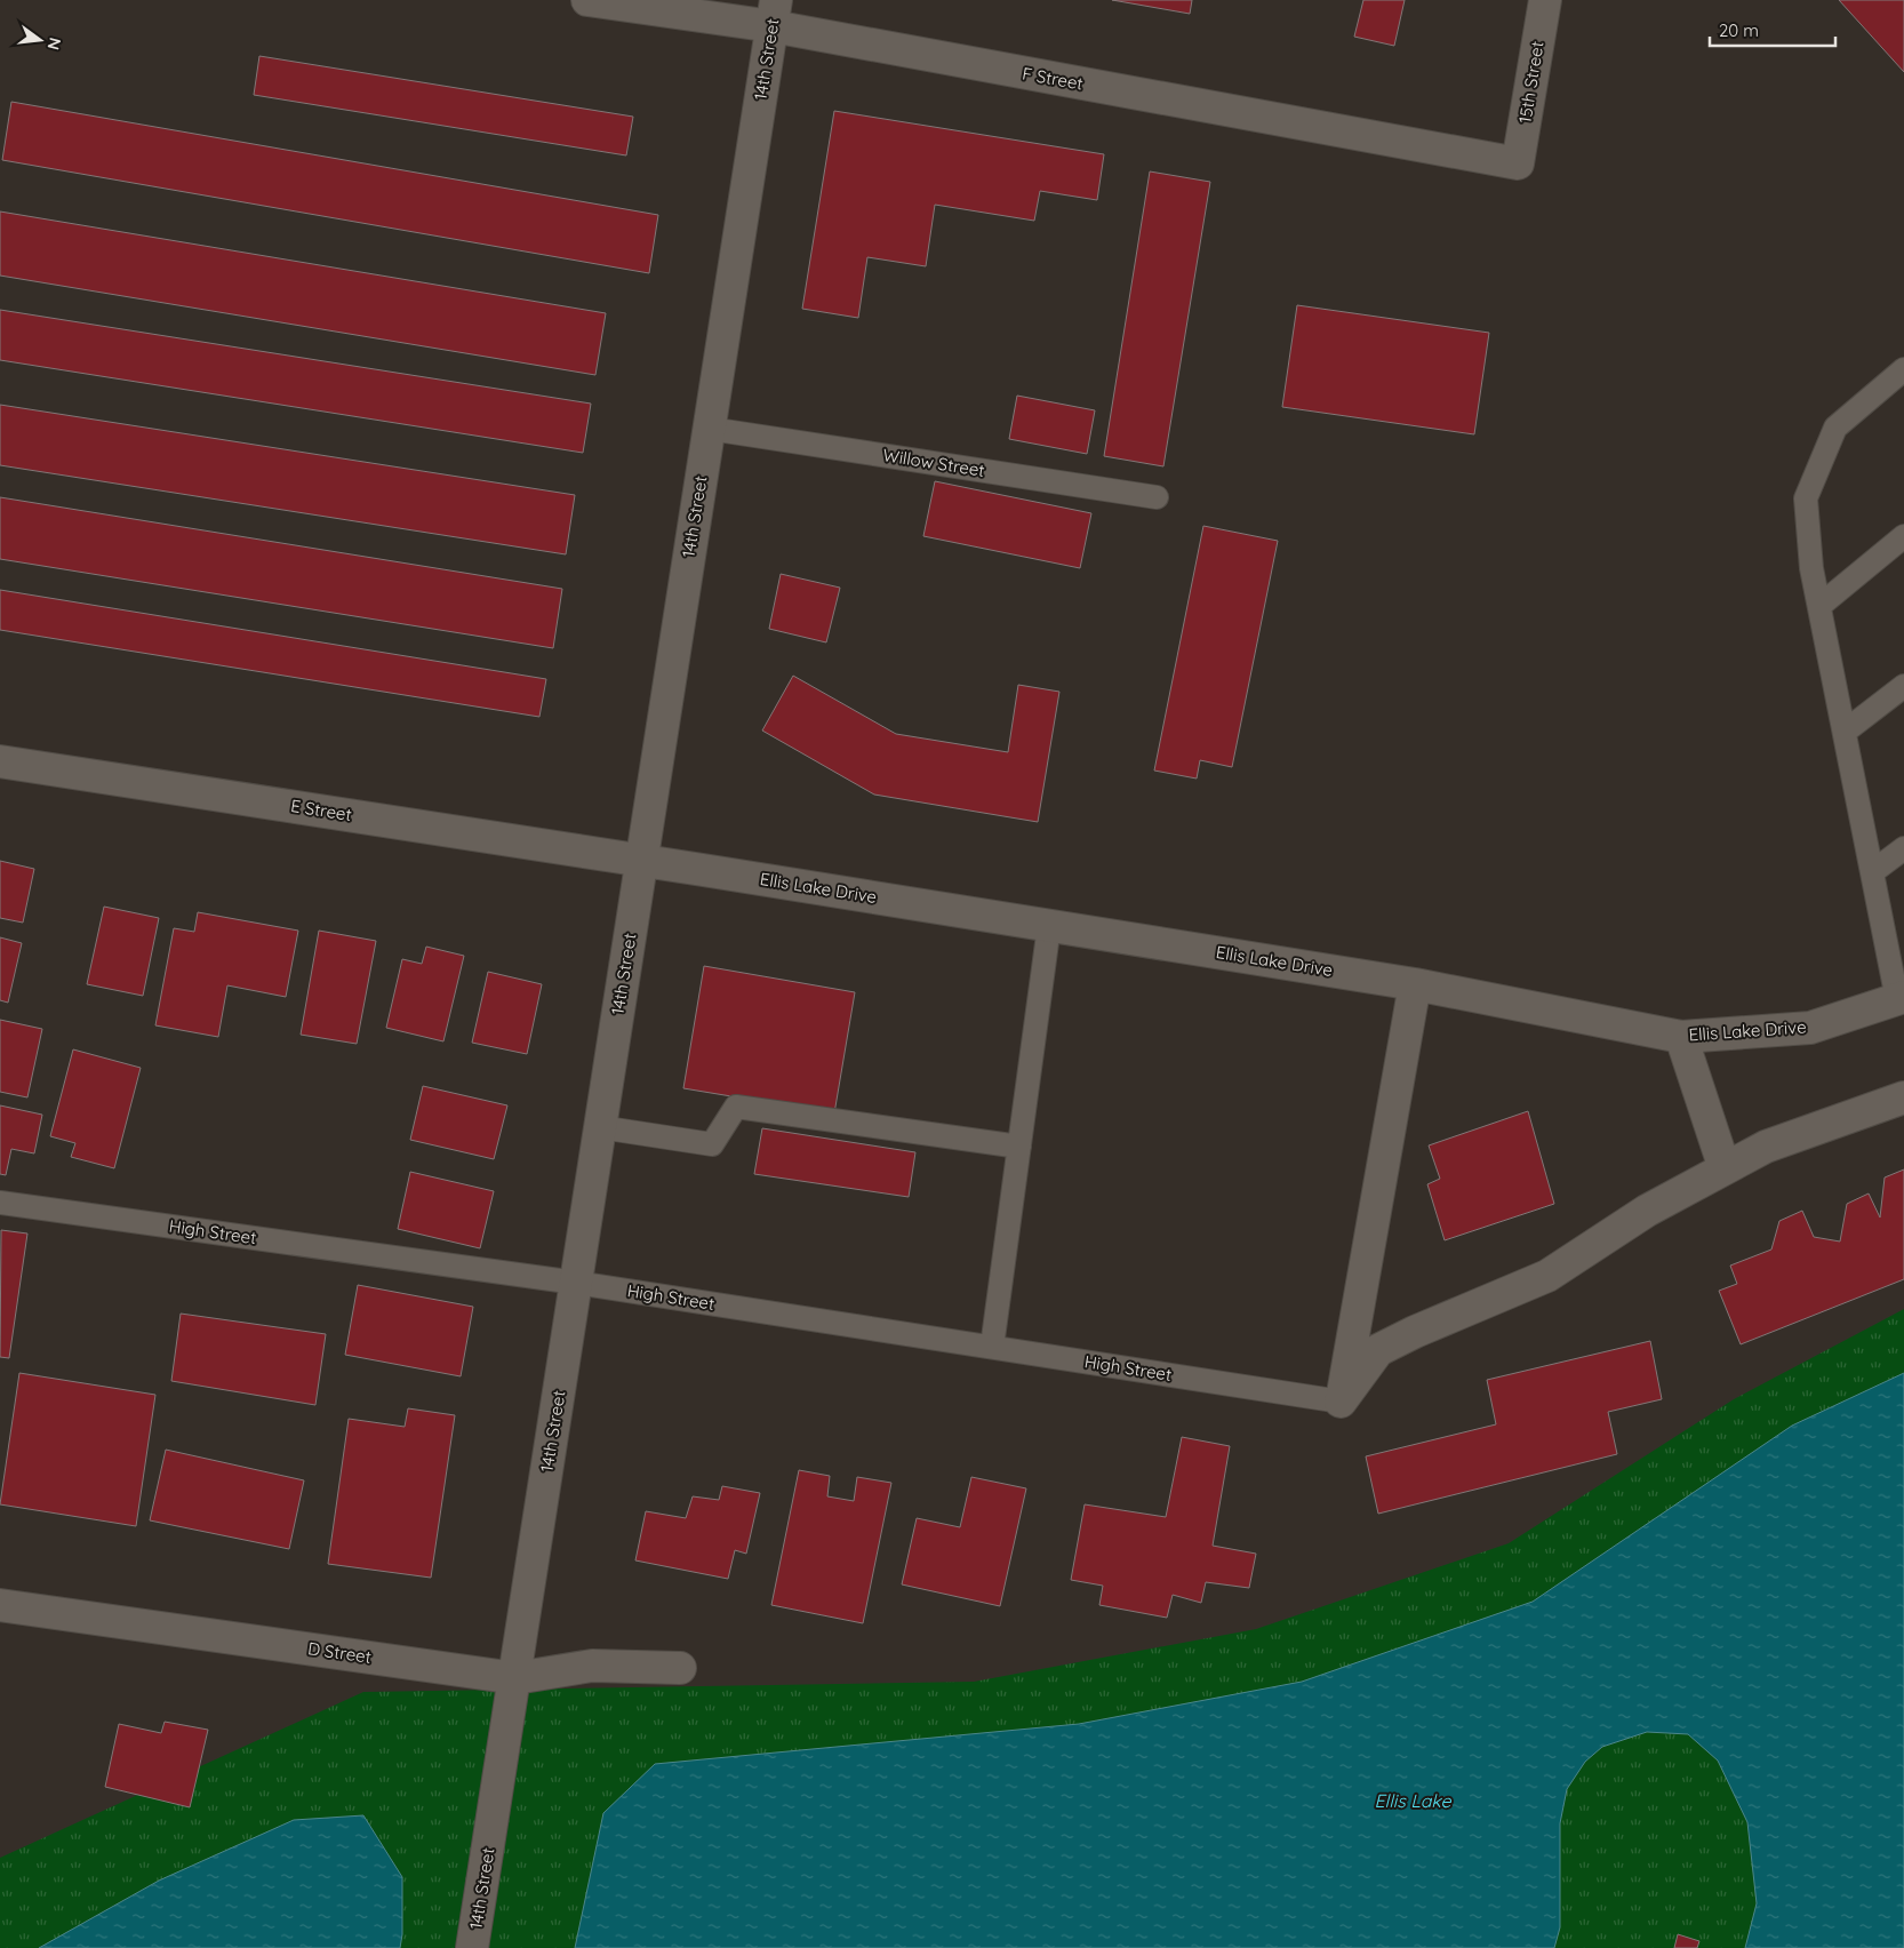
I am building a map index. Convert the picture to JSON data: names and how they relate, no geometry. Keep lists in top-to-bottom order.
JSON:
{
  "streets": {
    "street": [
      "14th Street",
      "F Street",
      "15th Street",
      "E Street",
      "Ellis Lake Drive",
      "D Street"
    ],
    "lane": ["Willow Street", "High Street"]
  },
  "crossings": [
    ["14th Street", "F Street"],
    ["14th Street", "Willow Street"],
    ["14th Street", "E Street"],
    ["14th Street", "Ellis Lake Drive"],
    ["14th Street", "High Street"],
    ["14th Street", "D Street"],
    ["F Street", "15th Street"],
    ["E Street", "Ellis Lake Drive"]
  ],
  "water": ["Ellis Lake"],
  "scale_bar": "20 m",
  "north": "right"
}
